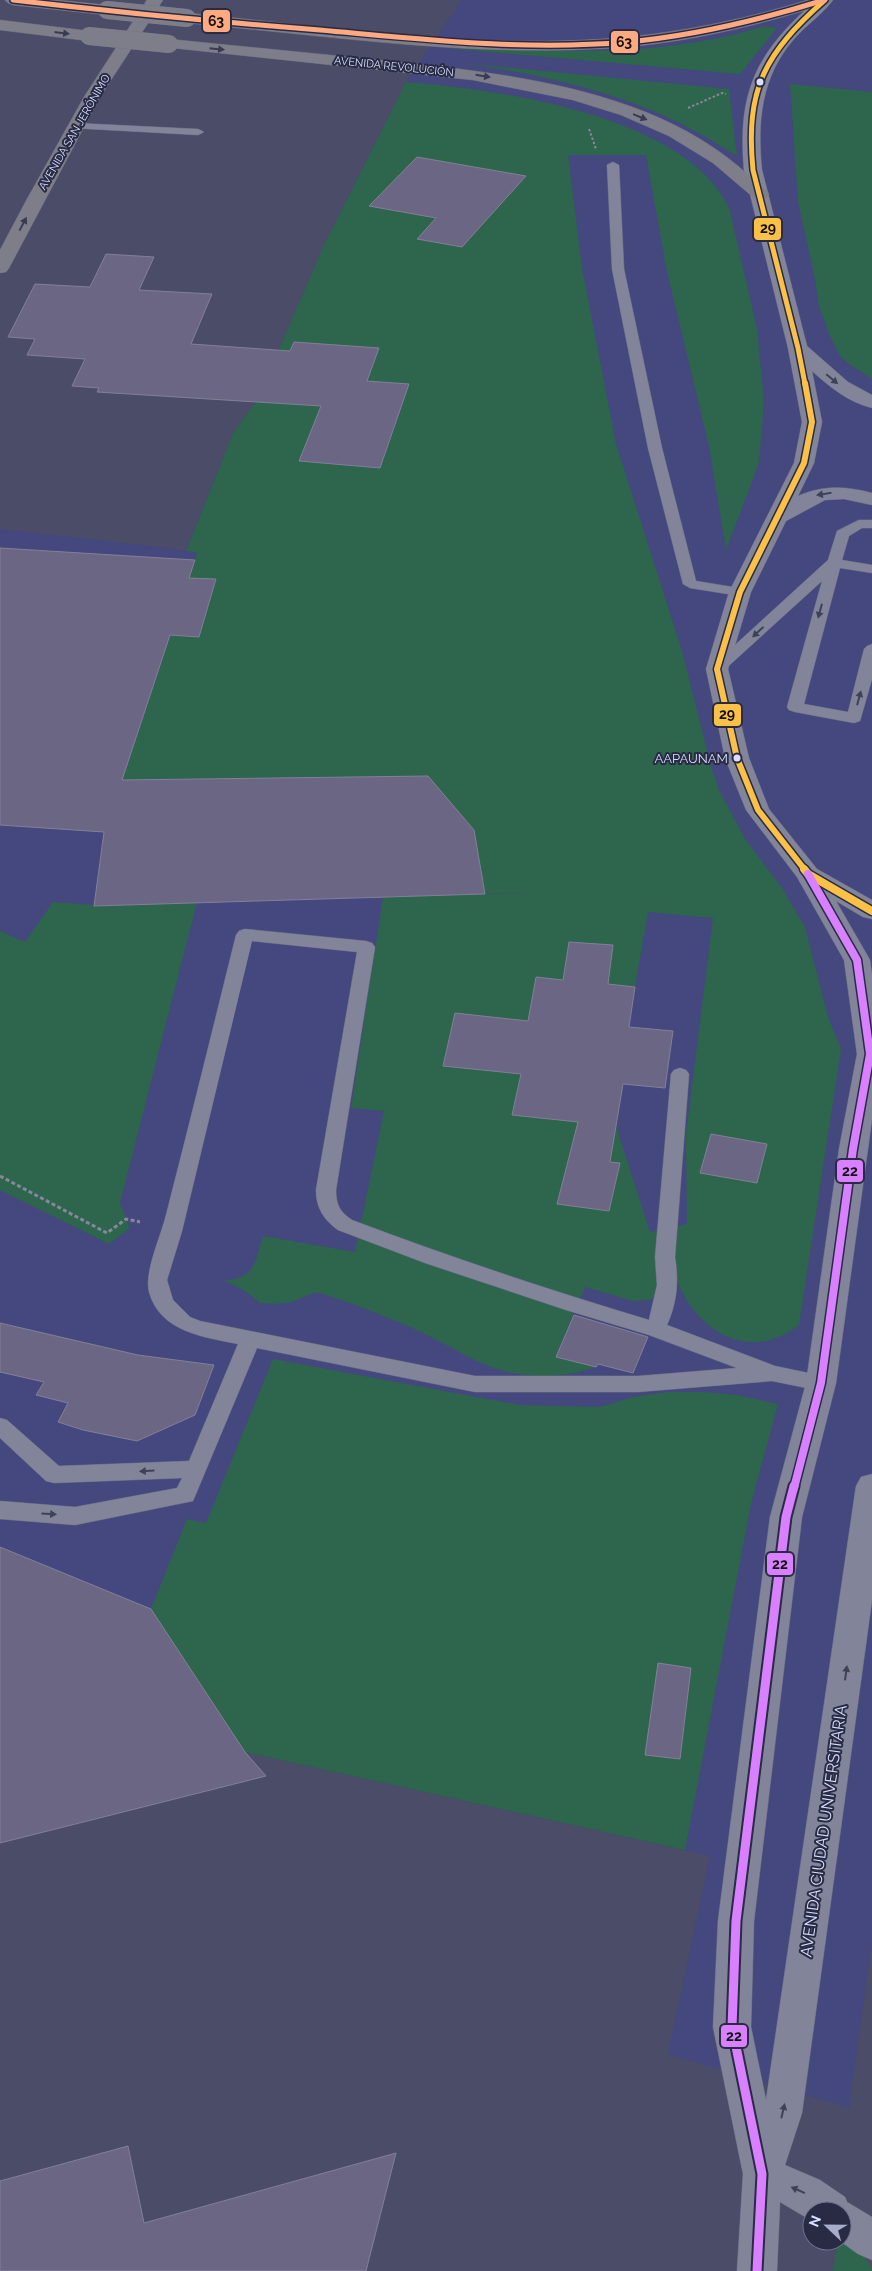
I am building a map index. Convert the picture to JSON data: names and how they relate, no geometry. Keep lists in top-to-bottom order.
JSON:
{
  "streets": {
    "main road": ["AVENIDA REVOLUCIÓN", "AVENIDA SAN JERÓNIMO"],
    "street": ["AVENIDA CIUDAD UNIVERSITARIA"]
  },
  "one_way": ["AVENIDA SAN JERÓNIMO"],
  "places": ["AAPAUNAM"],
  "lines": ["transit line 29", "transit line 63", "transit line 22"],
  "north": "left"
}
